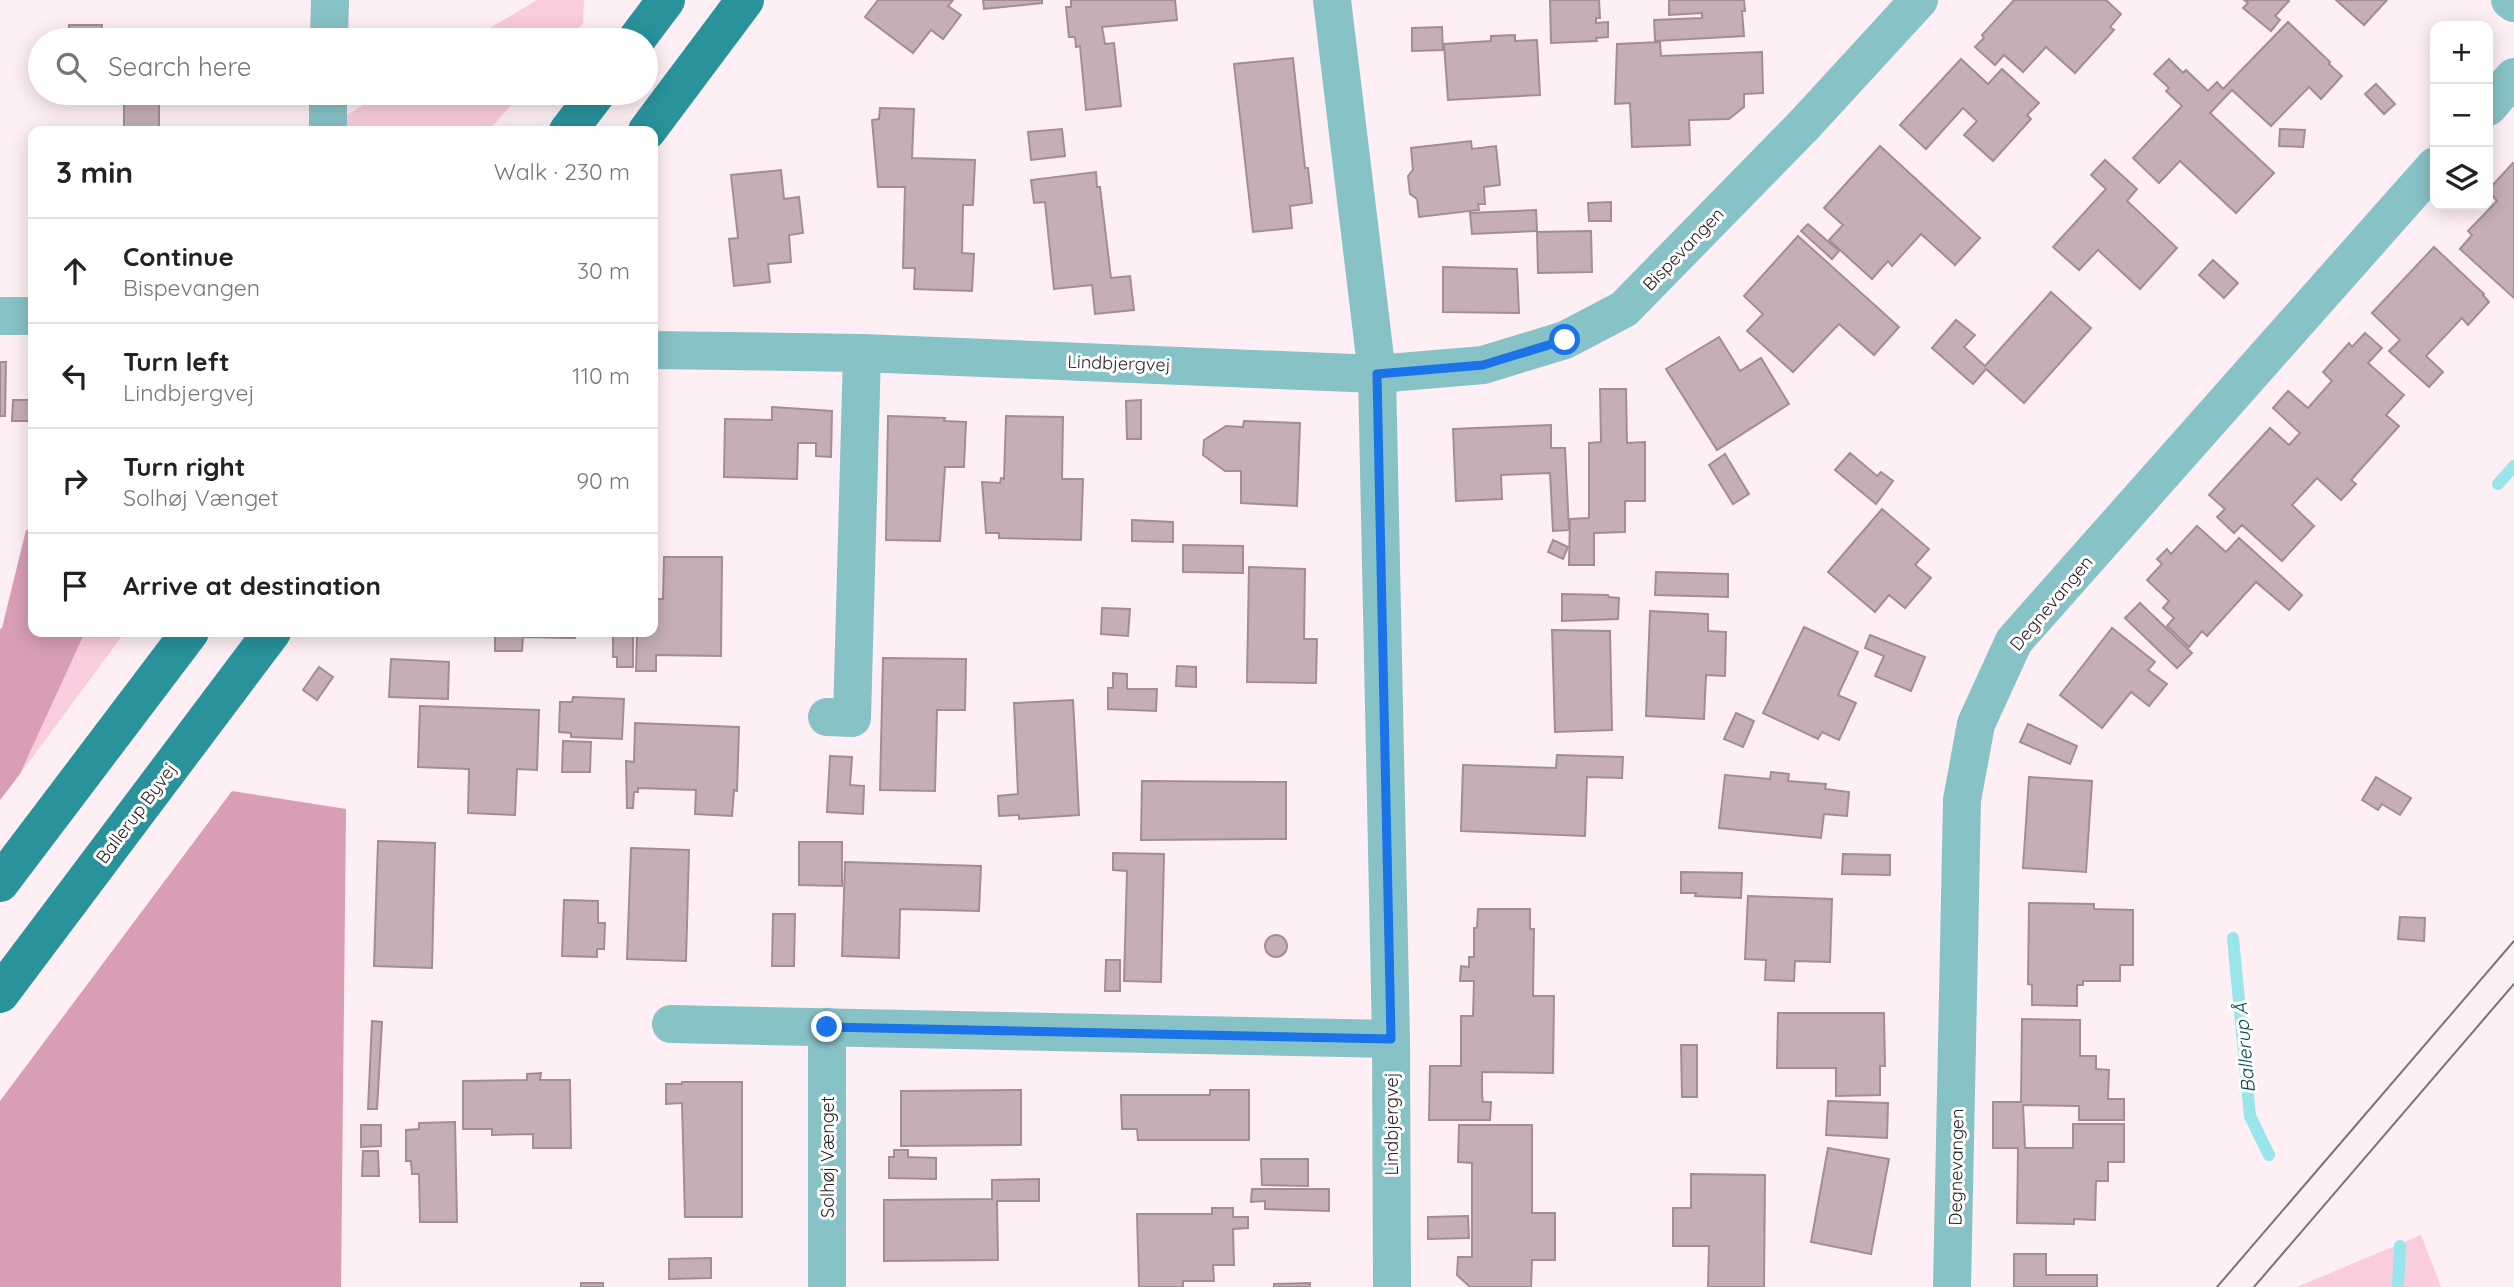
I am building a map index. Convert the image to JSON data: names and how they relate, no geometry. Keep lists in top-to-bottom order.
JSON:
{
  "streets": {
    "main road": ["Ballerup Byvej"],
    "street": [
      "Bispevangen",
      "Lindbjergvej",
      "Degnevangen",
      "Solhøj Vænget"
    ]
  },
  "crossings": [
    ["Bispevangen", "Lindbjergvej"]
  ],
  "water": ["Ballerup Å"],
  "page": {
    "map_buttons": ["+", "−"],
    "search": "Search here",
    "heading": ["3 min", "Walk · 230 m"],
    "list": [
      ["Continue", "Bispevangen", "30 m"],
      ["Turn left", "Lindbjergvej", "110 m"],
      ["Turn right", "Solhøj Vænget", "90 m"],
      "Arrive at destination"
    ]
  }
}
